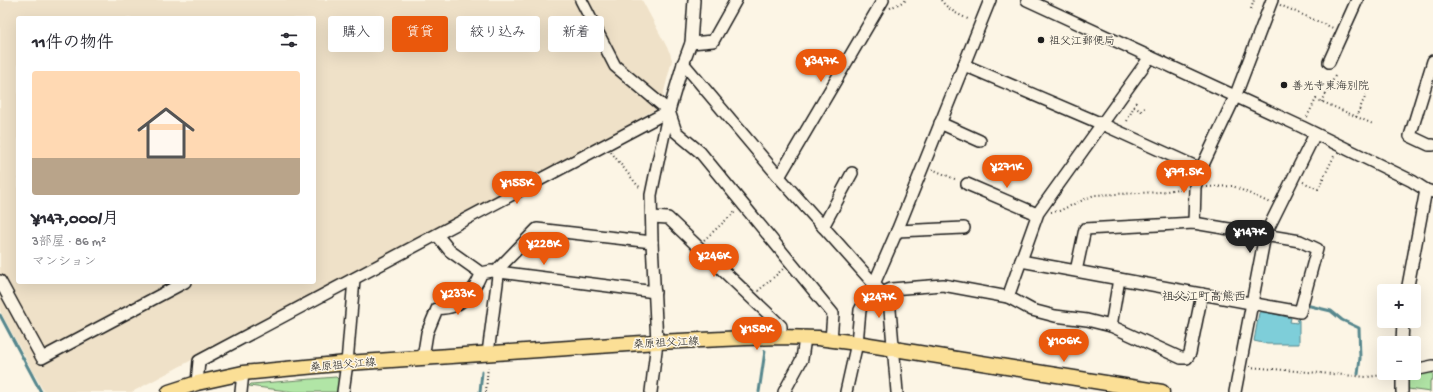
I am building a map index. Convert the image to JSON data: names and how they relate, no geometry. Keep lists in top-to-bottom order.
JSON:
{
  "streets": {
    "main road": ["桑原祖父江線"]
  },
  "districts": ["祖父江町高熊西"],
  "places": ["祖父江郵便局", "善光寺東海別院"],
  "page": {
    "chip": [
      "購入",
      "賃貸",
      "絞り込み",
      "新着"
    ],
    "heading": "11件の物件",
    "price": [
      "¥347K",
      "¥271K",
      "¥79.5K",
      "¥155K",
      "¥147K",
      "¥228K",
      "¥246K",
      "¥233K",
      "¥247K",
      "¥158K",
      "¥106K"
    ],
    "list": [
      {
        "name": "¥147,000/月",
        "note": "3部屋 · 86 m² · マンション"
      }
    ],
    "map_buttons": ["+", "−"]
  }
}
